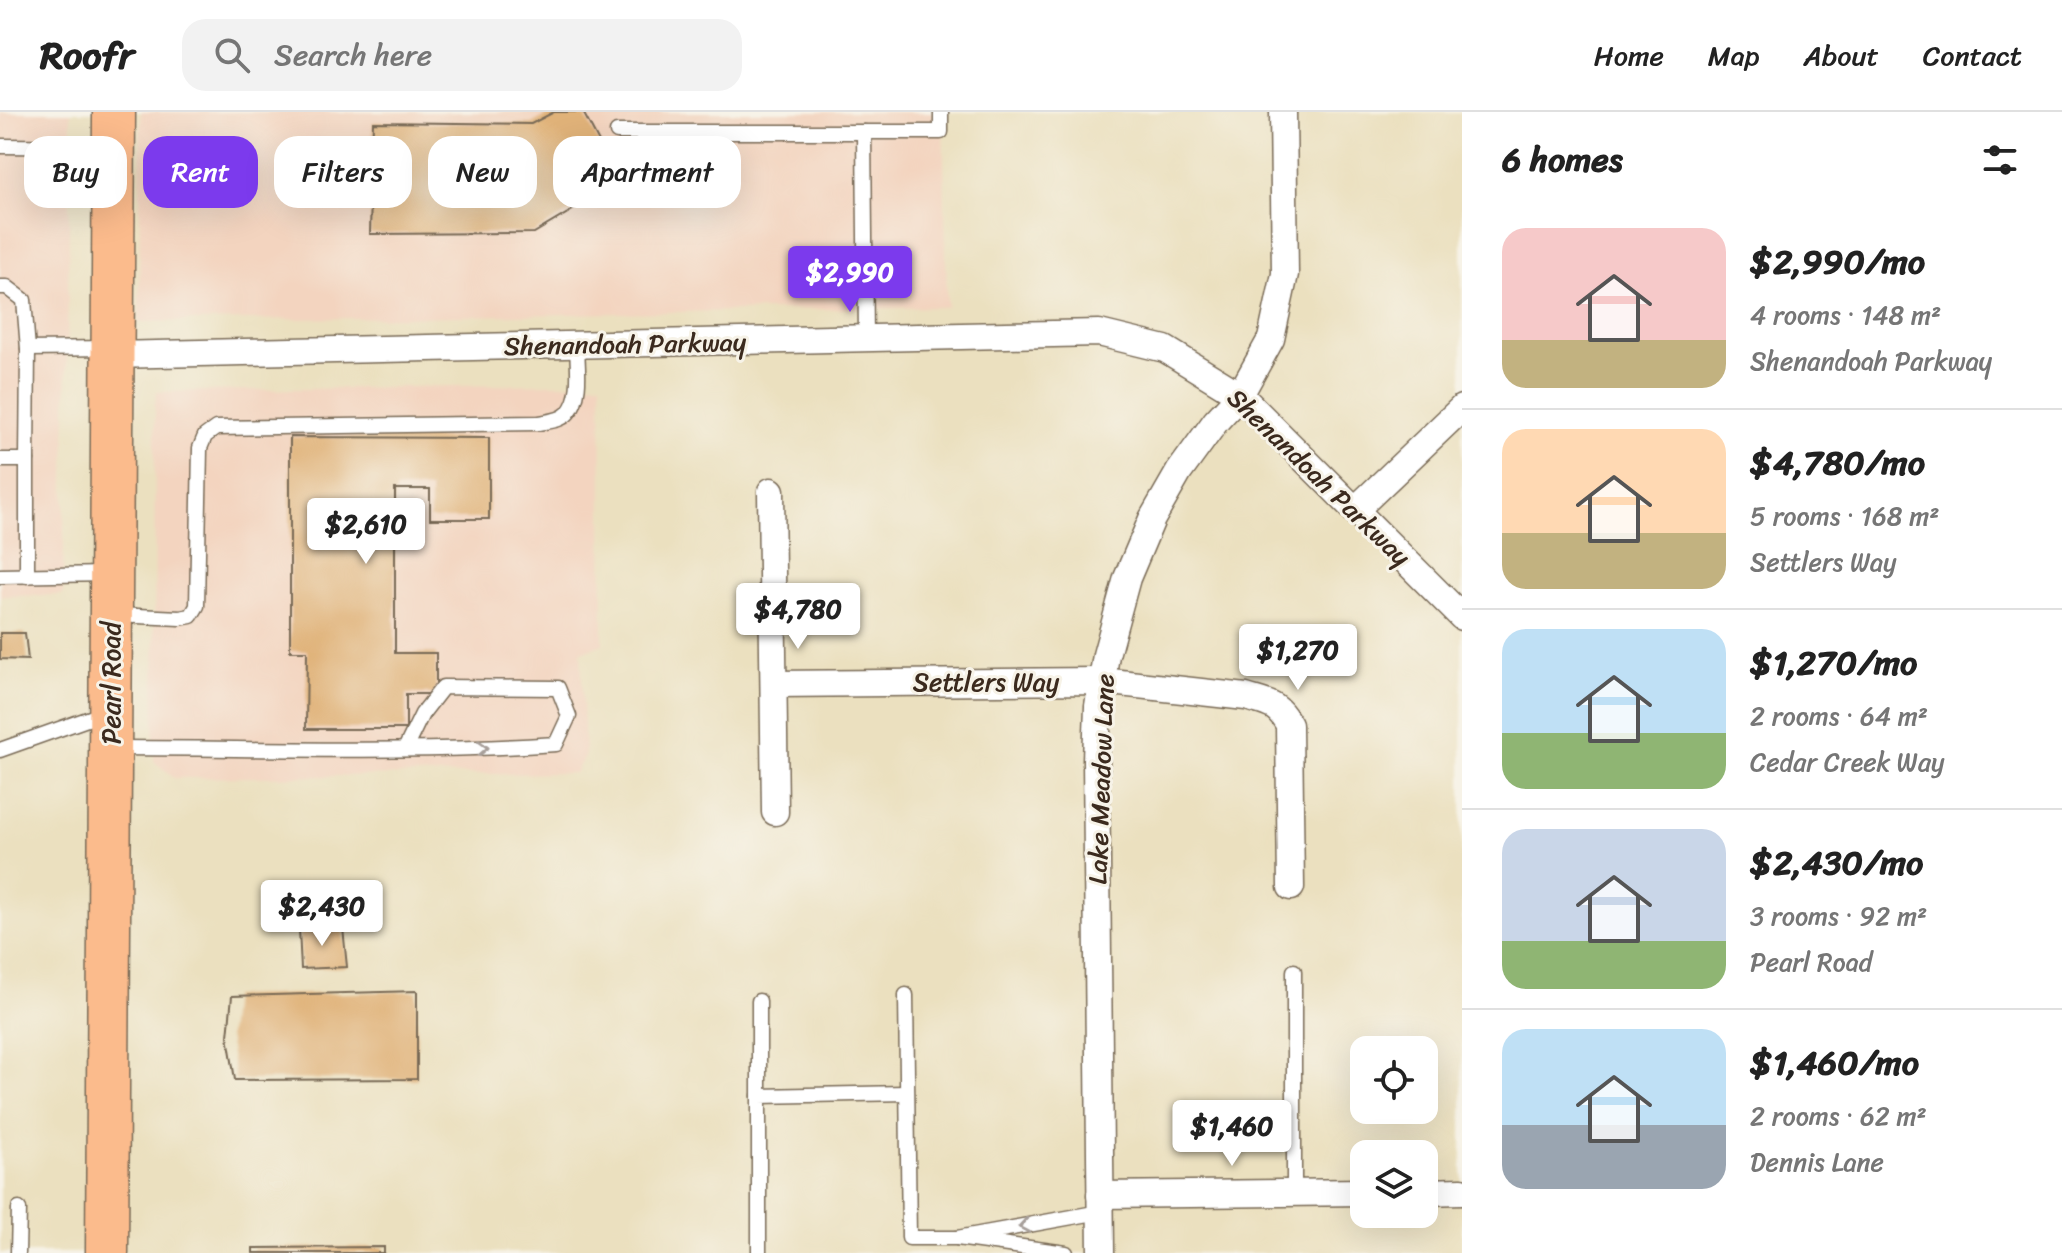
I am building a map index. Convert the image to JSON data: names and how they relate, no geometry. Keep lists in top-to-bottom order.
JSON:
{
  "streets": {
    "main road": ["Pearl Road"],
    "street": ["Shenandoah Parkway", "Settlers Way", "Lake Meadow Lane"]
  },
  "crossings": [
    ["Shenandoah Parkway", "Pearl Road"],
    ["Shenandoah Parkway", "Lake Meadow Lane"],
    ["Settlers Way", "Lake Meadow Lane"]
  ],
  "page": {
    "header": "Roofr",
    "search": "Search here",
    "nav": [
      "Home",
      "Map",
      "About",
      "Contact"
    ],
    "heading": "6 homes",
    "chip": [
      "Buy",
      "Rent",
      "Filters",
      "New",
      "Apartment"
    ],
    "list": [
      {
        "name": "$2,990/mo",
        "note": "4 rooms · 148 m² · Shenandoah Parkway"
      },
      {
        "name": "$4,780/mo",
        "note": "5 rooms · 168 m² · Settlers Way"
      },
      {
        "name": "$1,270/mo",
        "note": "2 rooms · 64 m² · Cedar Creek Way"
      },
      {
        "name": "$2,430/mo",
        "note": "3 rooms · 92 m² · Pearl Road"
      },
      {
        "name": "$1,460/mo",
        "note": "2 rooms · 62 m² · Dennis Lane"
      }
    ],
    "price": [
      "$2,990",
      "$2,610",
      "$4,780",
      "$1,270",
      "$2,430",
      "$1,460"
    ]
  }
}
